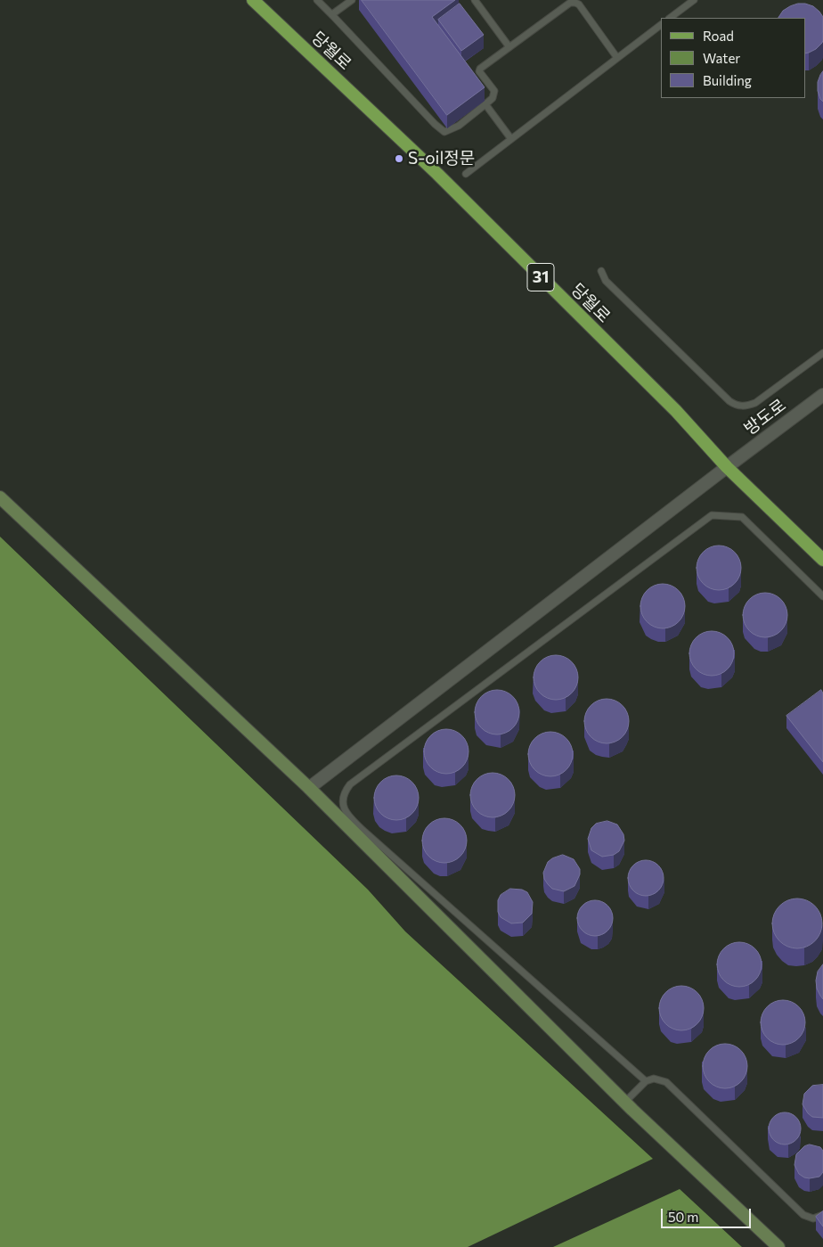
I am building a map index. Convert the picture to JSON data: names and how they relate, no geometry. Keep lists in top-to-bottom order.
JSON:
{
  "streets": {
    "main road": ["당월로", "31"],
    "street": ["방도로"]
  },
  "crossings": [
    ["당월로", "방도로"]
  ],
  "places": ["S-oil정문"],
  "legend": ["Road", "Water", "Building"],
  "scale_bar": "50 m"
}
